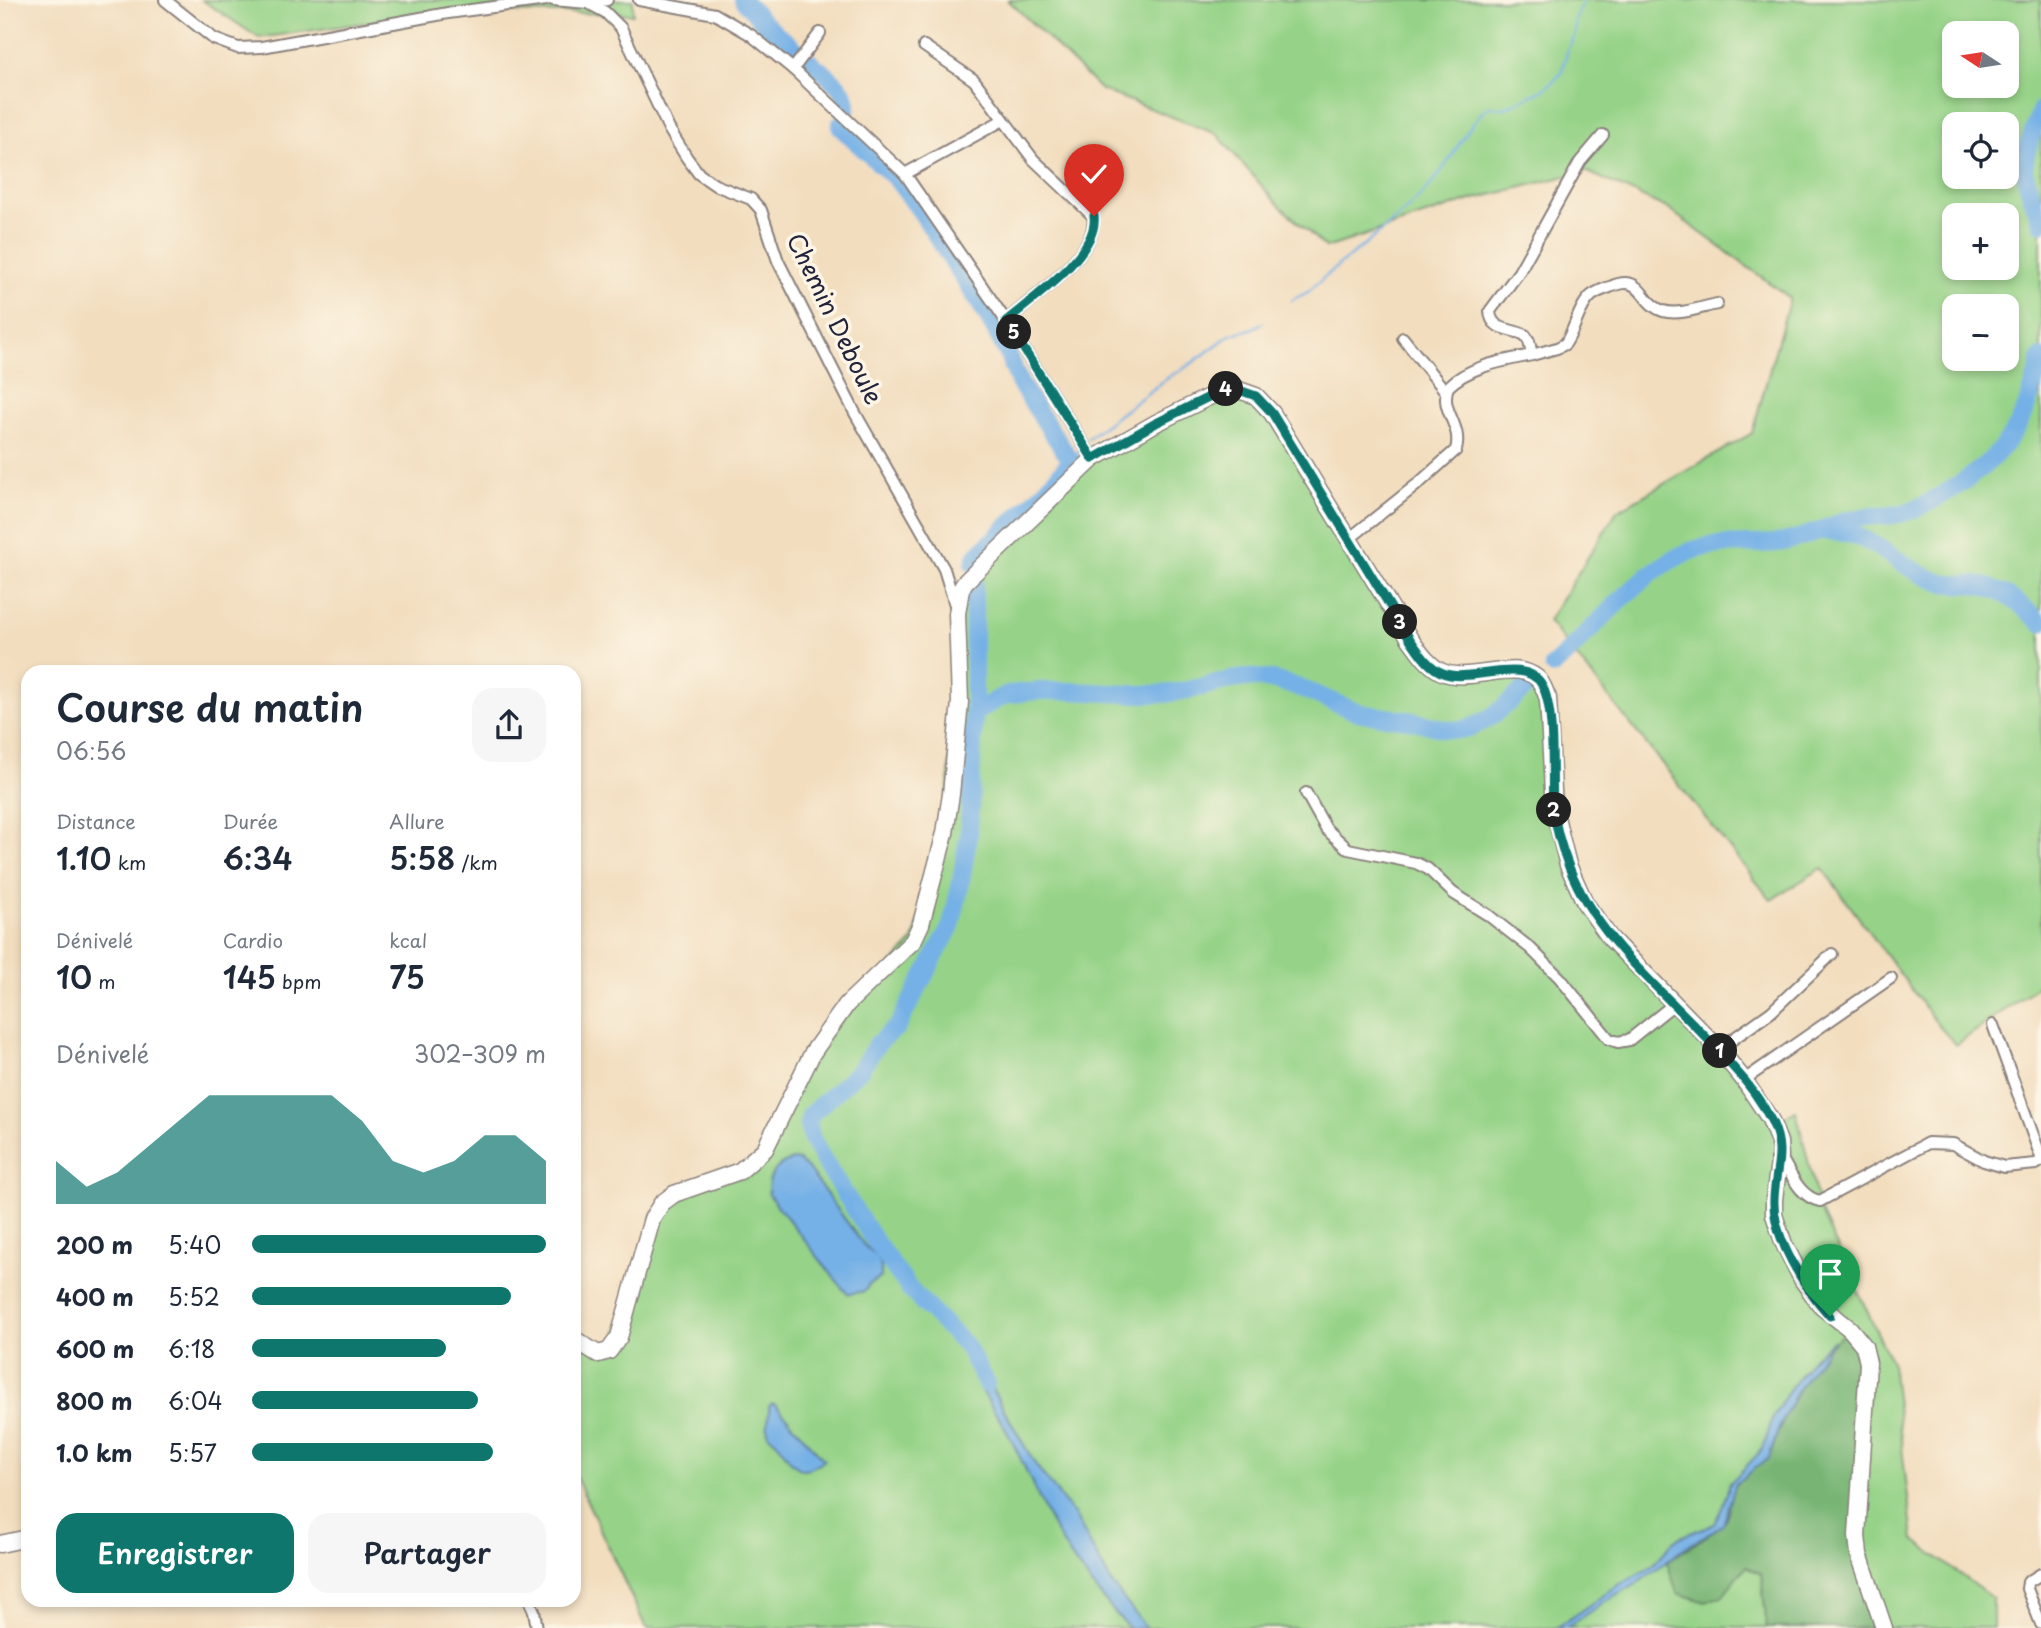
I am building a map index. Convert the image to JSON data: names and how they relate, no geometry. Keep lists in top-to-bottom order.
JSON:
{
  "streets": {
    "street": ["Chemin Deboule"]
  },
  "north": "left",
  "page": {
    "map_buttons": ["+", "−"],
    "pins": [
      "5",
      "4",
      "3",
      "2",
      "1"
    ],
    "heading": ["Course du matin", "06:56"],
    "stats": [
      ["Distance", "1.10 km"],
      ["Durée", "6:34"],
      ["Allure", "5:58 /km"],
      ["Dénivelé", "10 m"],
      ["Cardio", "145 bpm"],
      ["kcal", "75"]
    ],
    "chart": ["Dénivelé", "302–309 m"],
    "list": [
      {
        "name": "200 m",
        "note": "5:40"
      },
      {
        "name": "400 m",
        "note": "5:52"
      },
      {
        "name": "600 m",
        "note": "6:18"
      },
      {
        "name": "800 m",
        "note": "6:04"
      },
      {
        "name": "1.0 km",
        "note": "5:57"
      }
    ],
    "buttons": ["Enregistrer", "Partager"]
  }
}
